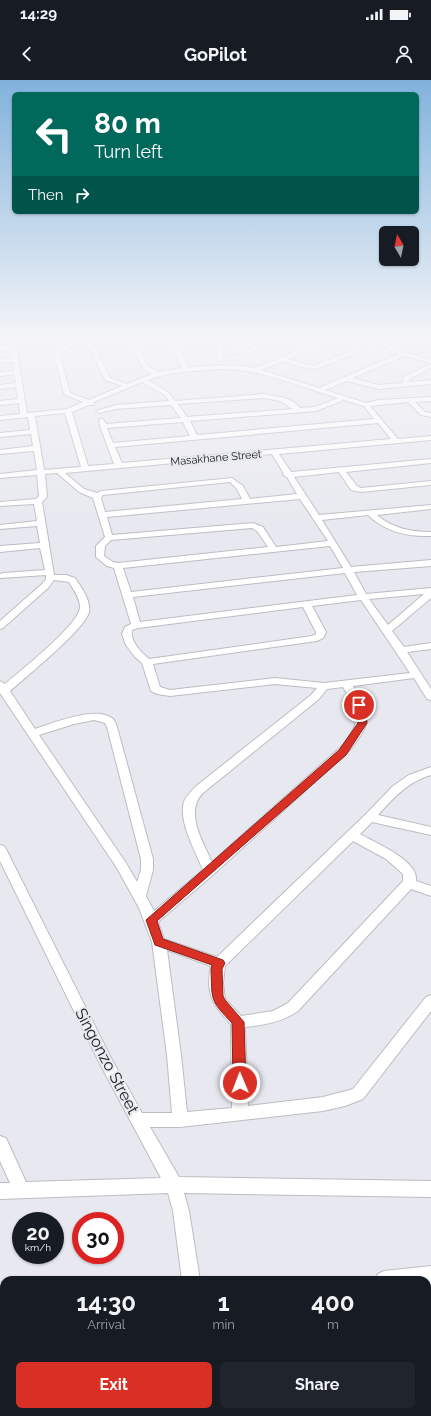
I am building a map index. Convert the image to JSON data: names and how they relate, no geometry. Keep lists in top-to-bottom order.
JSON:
{
  "streets": {
    "street": ["Masakhane Street", "Singonzo Street"]
  },
  "north": "top",
  "page": {
    "status": "14:29",
    "header": "GoPilot",
    "turn": ["80 m", "Turn left"],
    "then": "Then",
    "speed": "20 km/h",
    "limit": "30",
    "eta": [
      "14:30",
      "Arrival",
      "1",
      "min",
      "400",
      "m"
    ],
    "buttons": ["Exit", "Share"]
  }
}
